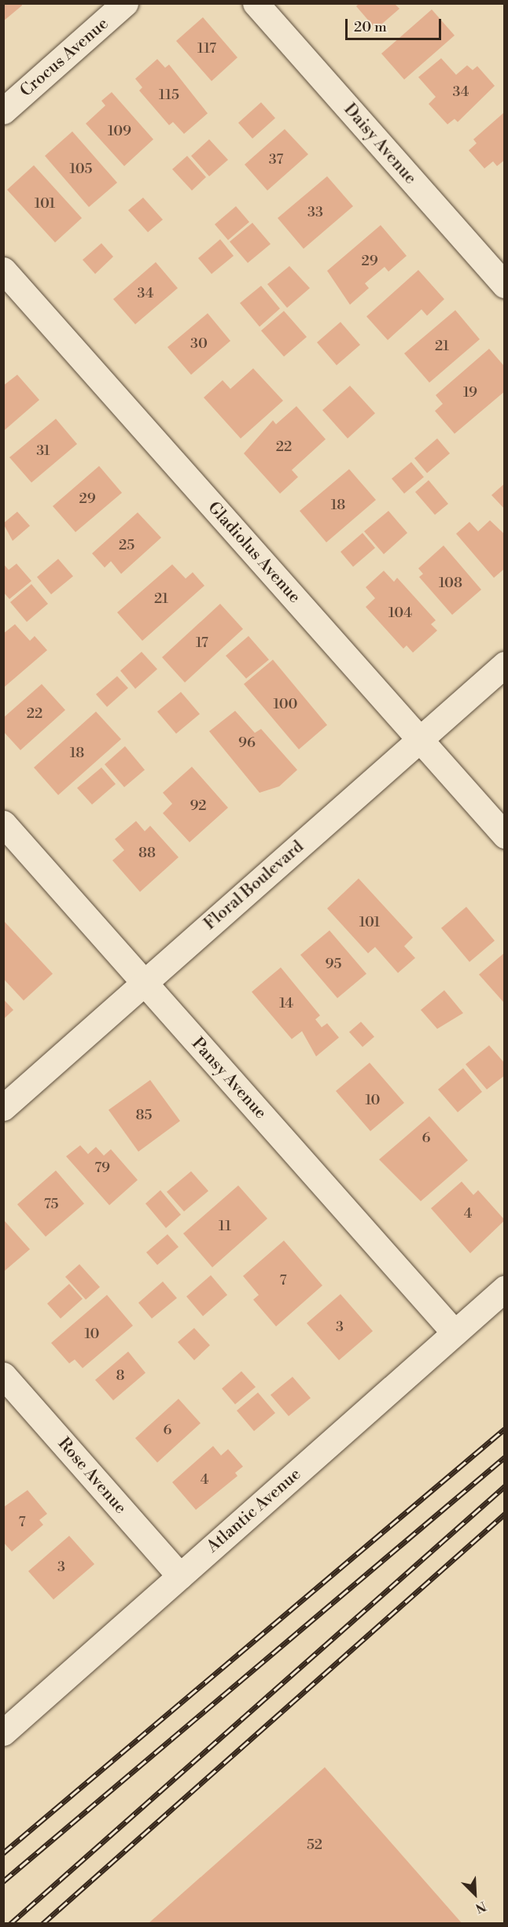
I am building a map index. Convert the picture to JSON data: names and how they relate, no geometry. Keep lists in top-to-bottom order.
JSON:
{
  "streets": {
    "street": [
      "Crocus Avenue",
      "Daisy Avenue",
      "Gladiolus Avenue",
      "Floral Boulevard",
      "Pansy Avenue",
      "Rose Avenue",
      "Atlantic Avenue"
    ]
  },
  "crossings": [
    ["Gladiolus Avenue", "Floral Boulevard"],
    ["Floral Boulevard", "Pansy Avenue"],
    ["Pansy Avenue", "Atlantic Avenue"],
    ["Rose Avenue", "Atlantic Avenue"]
  ],
  "house_numbers": [
    "117",
    "34",
    "115",
    "109",
    "37",
    "105",
    "101",
    "33",
    "29",
    "34",
    "30",
    "21",
    "19",
    "22",
    "31",
    "29",
    "18",
    "25",
    "108",
    "21",
    "104",
    "17",
    "100",
    "22",
    "96",
    "18",
    "92",
    "88",
    "101",
    "95",
    "14",
    "10",
    "85",
    "6",
    "79",
    "75",
    "4",
    "11",
    "7",
    "3",
    "10",
    "8",
    "6",
    "4",
    "7",
    "3",
    "52"
  ],
  "scale_bar": "20 m",
  "north": "bottom right"
}
